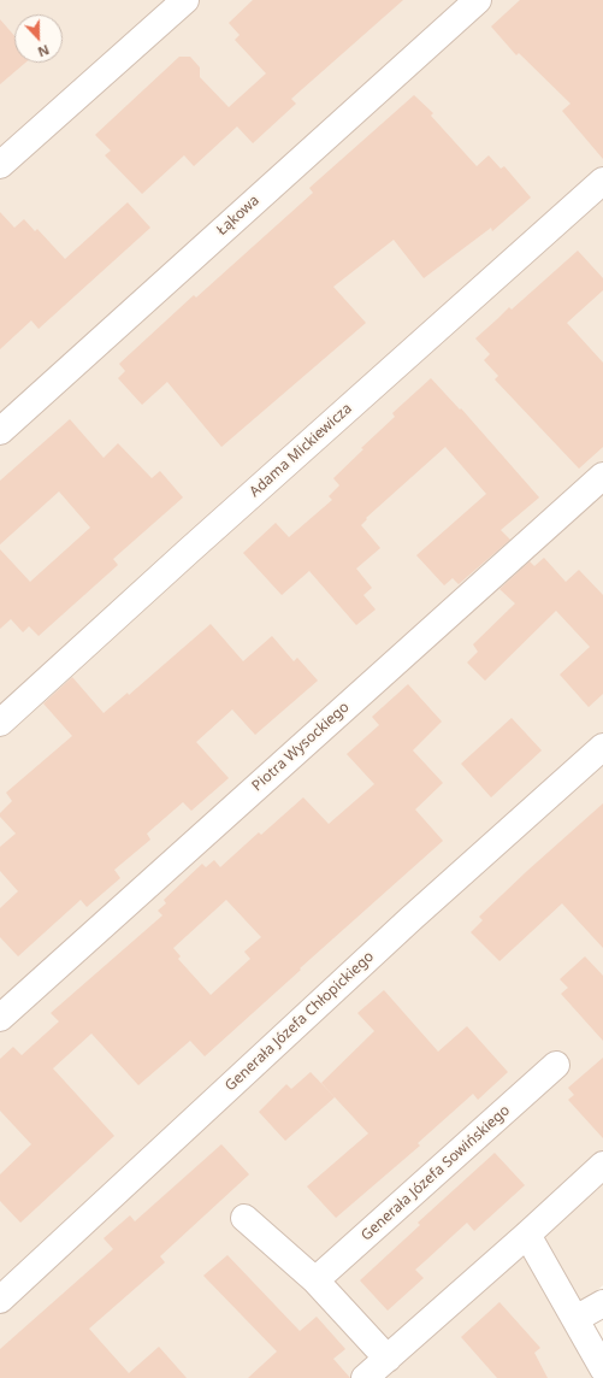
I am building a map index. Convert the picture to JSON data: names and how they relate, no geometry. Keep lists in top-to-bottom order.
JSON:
{
  "streets": {
    "street": [
      "Łąkowa",
      "Adama Mickiewicza",
      "Piotra Wysockiego",
      "Generała Józefa Chłopickiego",
      "Generała Józefa Sowińskiego"
    ]
  },
  "north": "bottom"
}
